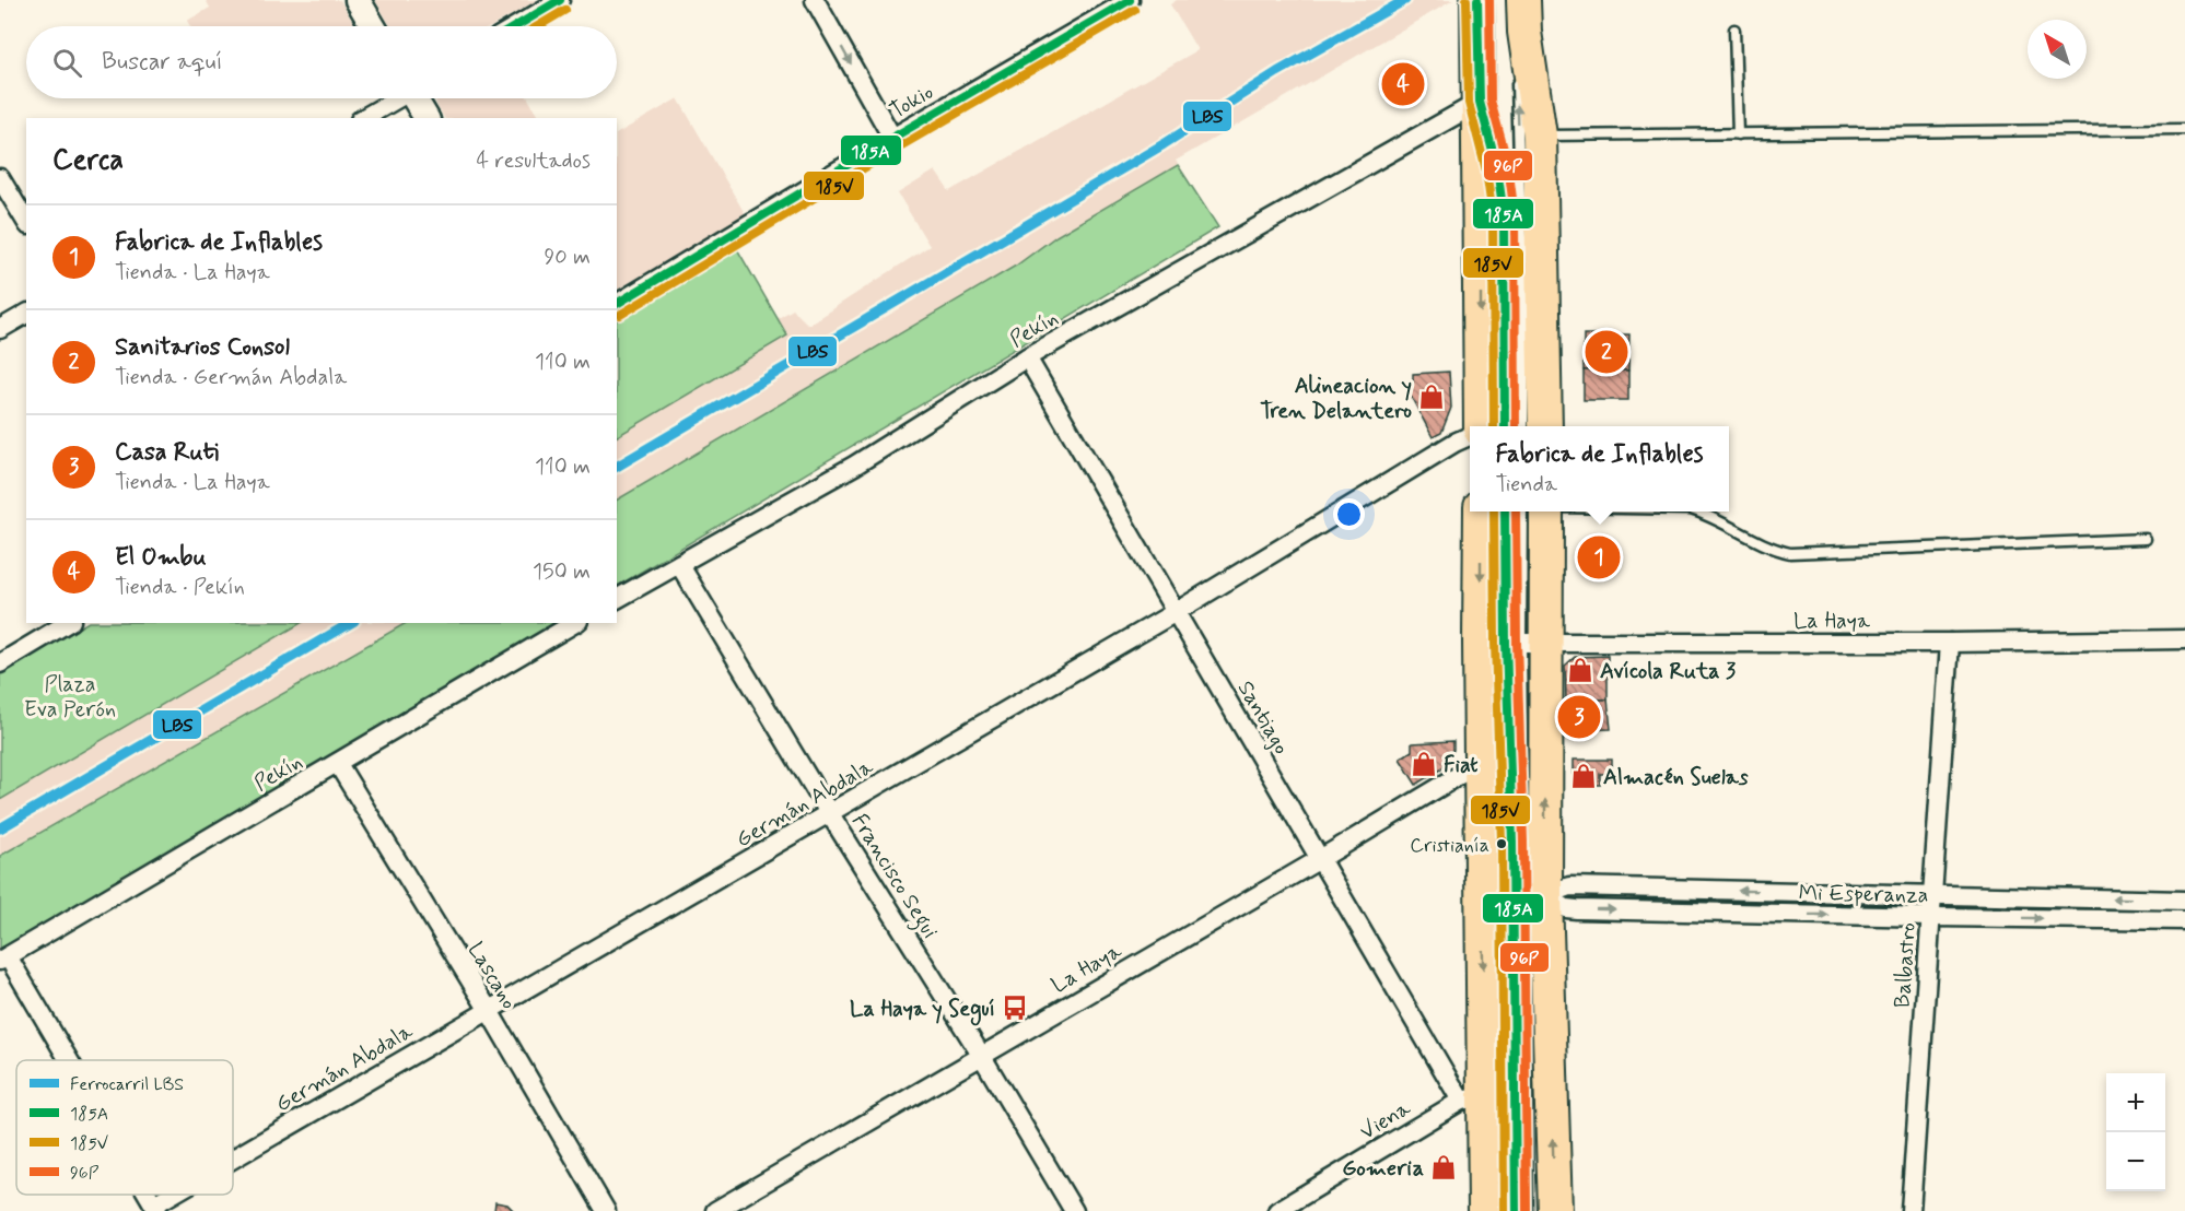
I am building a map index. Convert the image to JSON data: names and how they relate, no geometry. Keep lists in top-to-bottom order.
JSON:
{
  "streets": {
    "street": [
      "Tokio",
      "Pekín",
      "La Haya",
      "Santiago",
      "Germán Abdala",
      "Francisco Segui",
      "Mi Esperanza",
      "Balbastro",
      "Lascano",
      "Viena"
    ]
  },
  "crossings": [
    ["Pekín", "Santiago"],
    ["Pekín", "Francisco Segui"],
    ["Pekín", "Lascano"],
    ["La Haya", "Santiago"],
    ["La Haya", "Francisco Segui"],
    ["La Haya", "Balbastro"],
    ["Santiago", "Germán Abdala"],
    ["Santiago", "Viena"],
    ["Germán Abdala", "Francisco Segui"],
    ["Germán Abdala", "Lascano"],
    ["Mi Esperanza", "Balbastro"]
  ],
  "parks": ["Plaza Eva Perón"],
  "places": {
    "shop": [
      "Alineacion y Tren Delantero",
      "Avícola Ruta 3",
      "Fiat",
      "Almacén Suelas",
      "Gomeria"
    ],
    "other": ["Cristianía"],
    "bus stop": ["La Haya y Seguí"]
  },
  "lines": [
    "rail line LBS",
    "transit line 185A",
    "transit line 185V",
    "transit line 96P"
  ],
  "legend": [
    "Ferrocarril LBS",
    "185A",
    "185V",
    "96P"
  ],
  "north": "top left",
  "page": {
    "search": "Buscar aquí",
    "pins": [
      "4",
      "2",
      "1",
      "3"
    ],
    "heading": ["Cerca", "4 resultados"],
    "list": [
      {
        "mark": "1",
        "name": "Fabrica de Inflables",
        "note": "Tienda · La Haya",
        "value": "90 m"
      },
      {
        "mark": "2",
        "name": "Sanitarios Consol",
        "note": "Tienda · Germán Abdala",
        "value": "110 m"
      },
      {
        "mark": "3",
        "name": "Casa Ruti",
        "note": "Tienda · La Haya",
        "value": "110 m"
      },
      {
        "mark": "4",
        "name": "El Ombu",
        "note": "Tienda · Pekín",
        "value": "150 m"
      }
    ],
    "popup": ["Fabrica de Inflables", "Tienda"],
    "map_buttons": ["+", "−"]
  }
}
